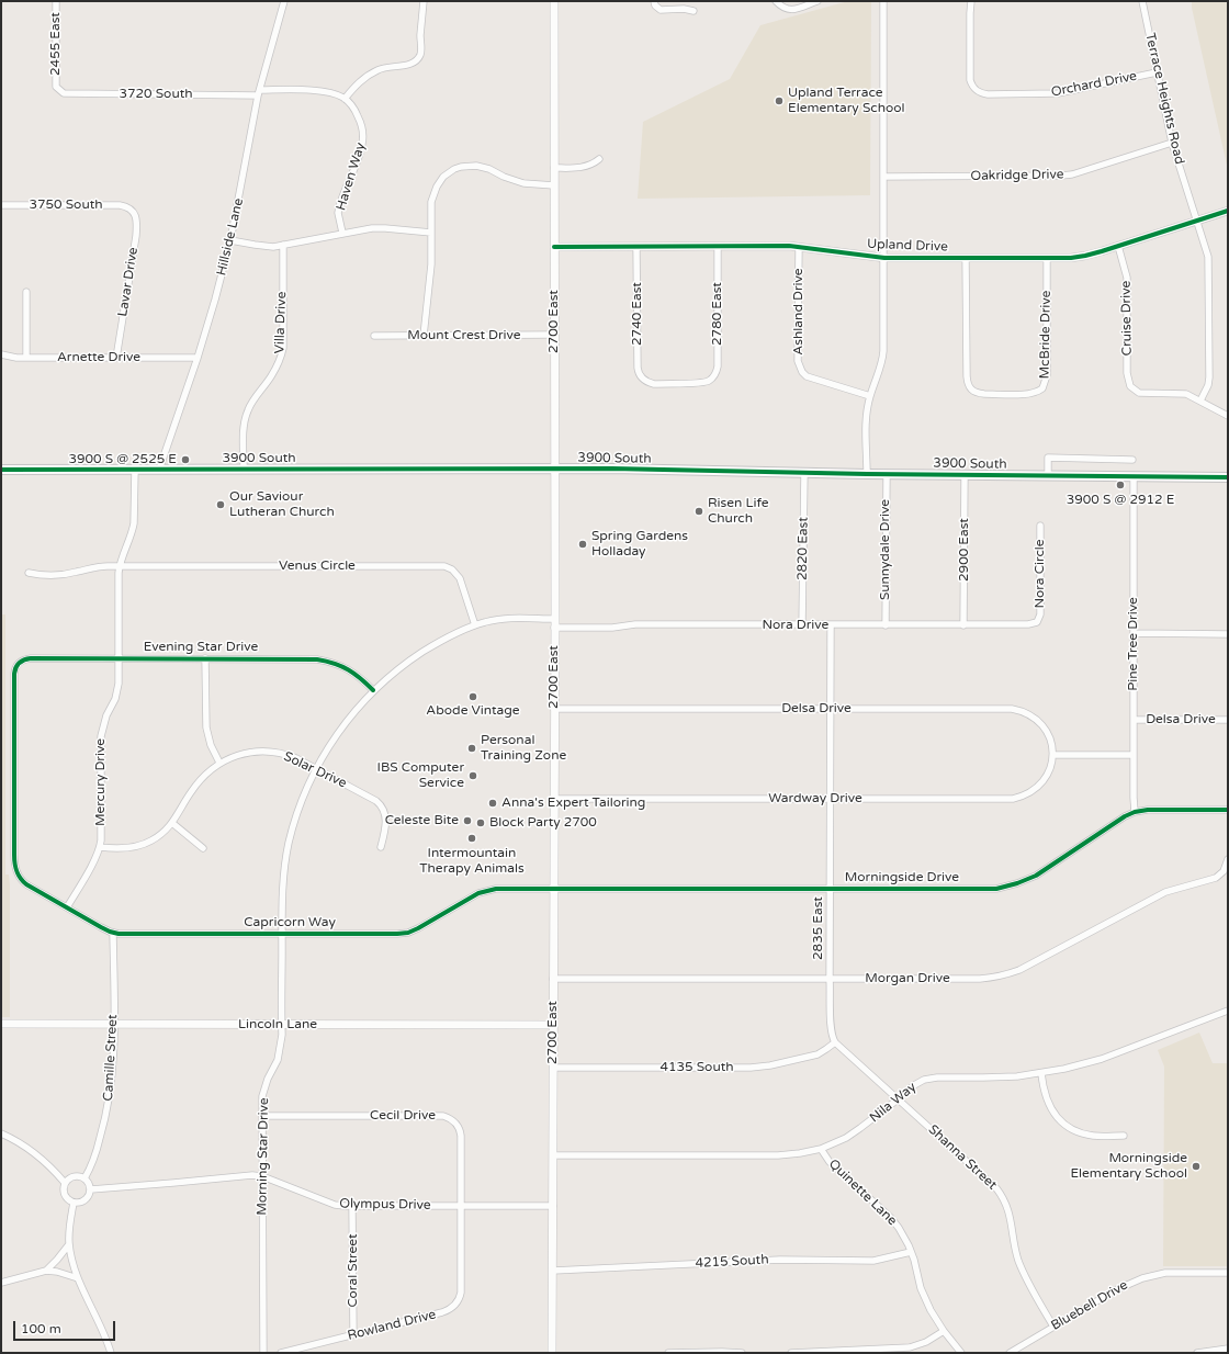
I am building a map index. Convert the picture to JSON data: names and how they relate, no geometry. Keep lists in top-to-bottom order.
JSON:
{
  "streets": {
    "main road": ["3900 South"],
    "street": [
      "2455 East",
      "Orchard Drive",
      "3720 South",
      "Terrace Heights Road",
      "Oakridge Drive",
      "Haven Way",
      "3750 South",
      "Hillside Lane",
      "Upland Drive",
      "Lavar Drive",
      "Ashland Drive",
      "2740 East",
      "2780 East",
      "Cruise Drive",
      "2700 East",
      "Villa Drive",
      "McBride Drive",
      "Mount Crest Drive",
      "Arnette Drive",
      "2820 East",
      "Sunnydale Drive",
      "2900 East",
      "Venus Circle",
      "Nora Circle",
      "Nora Drive",
      "Pine Tree Drive",
      "Evening Star Drive",
      "Delsa Drive",
      "Solar Drive",
      "Mercury Drive",
      "Wardway Drive",
      "Morningside Drive",
      "Capricorn Way",
      "2835 East",
      "Morgan Drive",
      "Lincoln Lane",
      "Camille Street",
      "4135 South",
      "Nila Way",
      "Cecil Drive",
      "Morning Star Drive",
      "Shanna Street",
      "Quinette Lane",
      "Olympus Drive",
      "4215 South",
      "Coral Street",
      "Bluebell Drive",
      "Rowland Drive"
    ]
  },
  "crossings": [
    ["2455 East", "3720 South"],
    ["Orchard Drive", "Terrace Heights Road"],
    ["3720 South", "Haven Way"],
    ["3720 South", "Hillside Lane"],
    ["Terrace Heights Road", "Oakridge Drive"],
    ["Terrace Heights Road", "Upland Drive"],
    ["Terrace Heights Road", "Cruise Drive"],
    ["3750 South", "Lavar Drive"],
    ["Hillside Lane", "Arnette Drive"],
    ["Hillside Lane", "3900 South"],
    ["Upland Drive", "Ashland Drive"],
    ["Upland Drive", "2740 East"],
    ["Upland Drive", "2780 East"],
    ["Upland Drive", "Cruise Drive"],
    ["Upland Drive", "2700 East"],
    ["Upland Drive", "McBride Drive"],
    ["Lavar Drive", "Arnette Drive"],
    ["2740 East", "2780 East"],
    ["2700 East", "Mount Crest Drive"],
    ["2700 East", "3900 South"],
    ["2700 East", "Nora Drive"],
    ["2700 East", "Delsa Drive"],
    ["2700 East", "Wardway Drive"],
    ["2700 East", "Morningside Drive"],
    ["2700 East", "Capricorn Way"],
    ["2700 East", "Morgan Drive"],
    ["2700 East", "Lincoln Lane"],
    ["2700 East", "4135 South"],
    ["2700 East", "Nila Way"],
    ["2700 East", "Morning Star Drive"],
    ["2700 East", "Olympus Drive"],
    ["2700 East", "4215 South"],
    ["Villa Drive", "3900 South"],
    ["3900 South", "2820 East"],
    ["3900 South", "Sunnydale Drive"],
    ["3900 South", "2900 East"],
    ["3900 South", "Pine Tree Drive"],
    ["3900 South", "Mercury Drive"],
    ["2820 East", "Nora Drive"],
    ["Sunnydale Drive", "Nora Drive"],
    ["2900 East", "Nora Drive"],
    ["Venus Circle", "Mercury Drive"],
    ["Venus Circle", "Morning Star Drive"],
    ["Nora Circle", "Nora Drive"],
    ["Nora Drive", "2835 East"],
    ["Pine Tree Drive", "Delsa Drive"],
    ["Pine Tree Drive", "Morningside Drive"],
    ["Evening Star Drive", "Mercury Drive"],
    ["Evening Star Drive", "Capricorn Way"],
    ["Evening Star Drive", "Morning Star Drive"],
    ["Delsa Drive", "Wardway Drive"],
    ["Delsa Drive", "2835 East"],
    ["Solar Drive", "Mercury Drive"],
    ["Solar Drive", "Morning Star Drive"],
    ["Mercury Drive", "Capricorn Way"],
    ["Wardway Drive", "2835 East"],
    ["Morningside Drive", "Capricorn Way"],
    ["Morningside Drive", "2835 East"],
    ["Capricorn Way", "Camille Street"],
    ["Capricorn Way", "Morning Star Drive"],
    ["2835 East", "Morgan Drive"],
    ["2835 East", "4135 South"],
    ["2835 East", "Shanna Street"],
    ["Lincoln Lane", "Camille Street"],
    ["Lincoln Lane", "Morning Star Drive"],
    ["Camille Street", "Olympus Drive"],
    ["4135 South", "Shanna Street"],
    ["Nila Way", "Shanna Street"],
    ["Nila Way", "Quinette Lane"],
    ["Cecil Drive", "Morning Star Drive"],
    ["Cecil Drive", "Olympus Drive"],
    ["Cecil Drive", "Rowland Drive"],
    ["Morning Star Drive", "Olympus Drive"],
    ["Shanna Street", "Bluebell Drive"],
    ["Quinette Lane", "4215 South"],
    ["Olympus Drive", "Coral Street"],
    ["Olympus Drive", "Rowland Drive"],
    ["Coral Street", "Rowland Drive"]
  ],
  "places": [
    "Upland Terrace Elementary School",
    "3900 S @ 2525 E",
    "3900 S @ 2912 E",
    "Our Saviour Lutheran Church",
    "Risen Life Church",
    "Spring Gardens Holladay",
    "Abode Vintage",
    "Personal Training Zone",
    "IBS Computer Service",
    "Anna's Expert Tailoring",
    "Celeste Bite",
    "Block Party 2700",
    "Intermountain Therapy Animals",
    "Morningside Elementary School"
  ],
  "scale_bar": "100 m"
}
